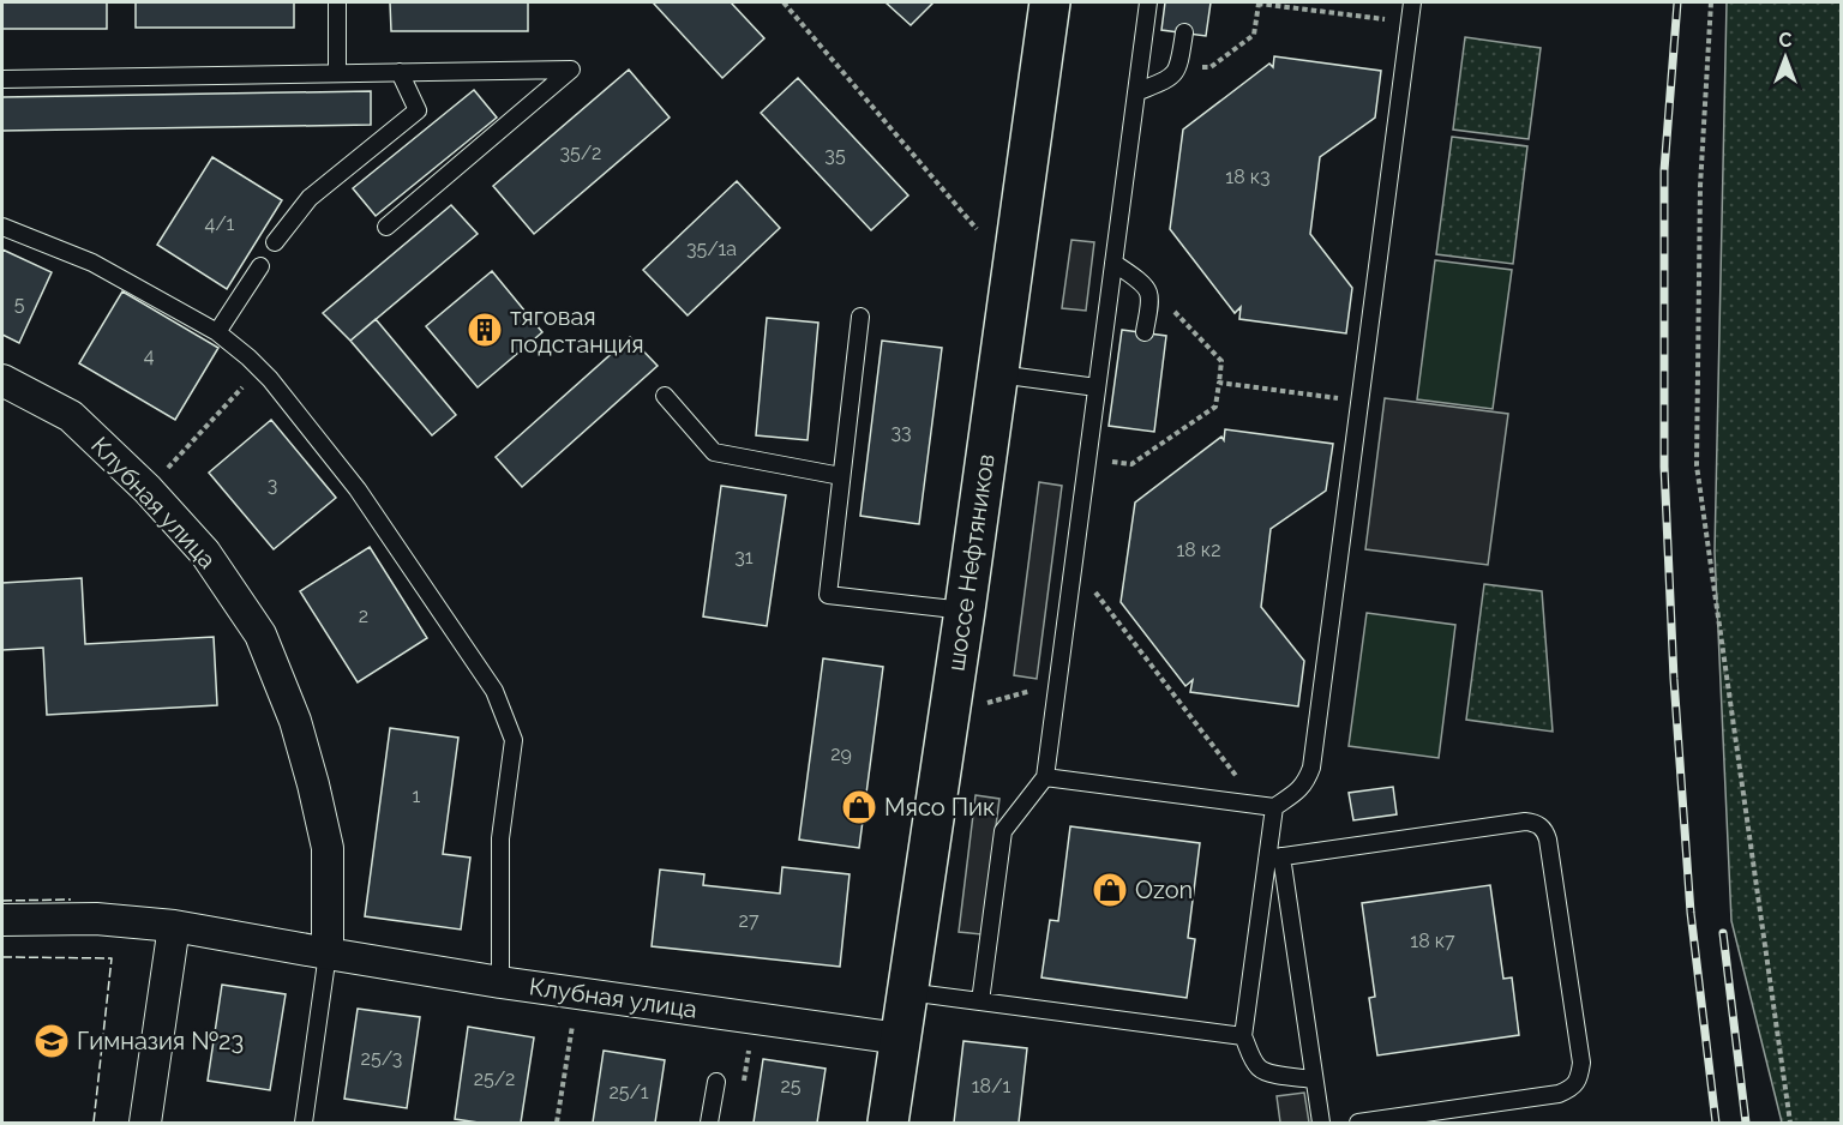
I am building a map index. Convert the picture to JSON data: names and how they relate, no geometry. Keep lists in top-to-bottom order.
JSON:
{
  "streets": {
    "main road": ["шоссе Нефтяников"],
    "street": ["Клубная улица"]
  },
  "crossings": [
    ["Клубная улица", "шоссе Нефтяников"]
  ],
  "places": {
    "building": ["тяговая подстанция"],
    "shop": ["Мясо Пик", "Ozon"],
    "school or university": ["Гимназия №23"]
  },
  "house_numbers": [
    "35/2",
    "35",
    "18 к3",
    "4/1",
    "35/1а",
    "5",
    "4",
    "33",
    "3",
    "18 к2",
    "31",
    "2",
    "29",
    "1",
    "27",
    "18 к7",
    "25/3",
    "25/2",
    "25",
    "18/1",
    "25/1"
  ],
  "north": "top"
}
